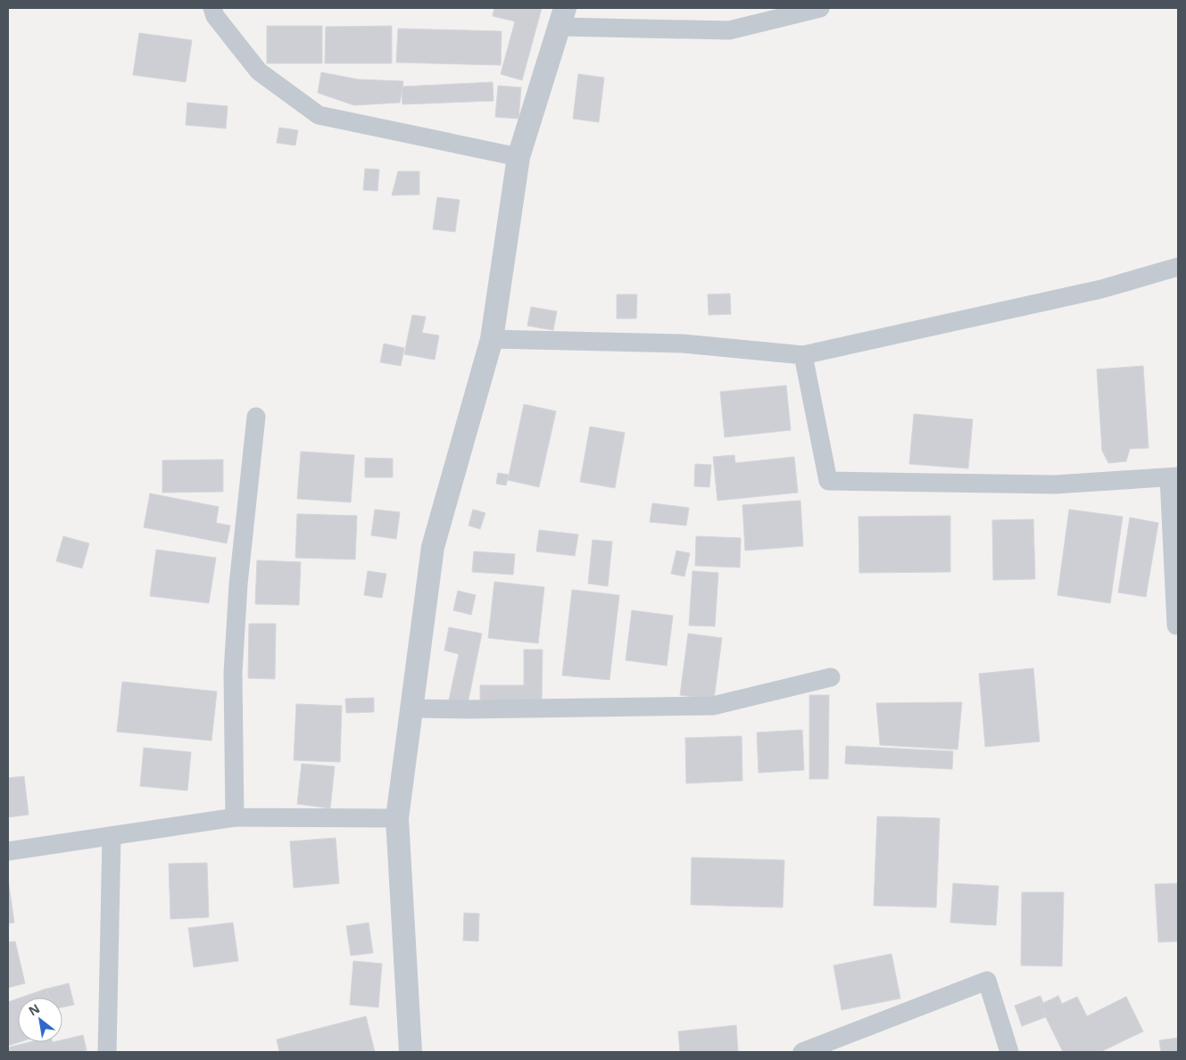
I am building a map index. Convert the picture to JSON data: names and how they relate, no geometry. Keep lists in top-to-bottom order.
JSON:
{
  "north": "top left"
}
